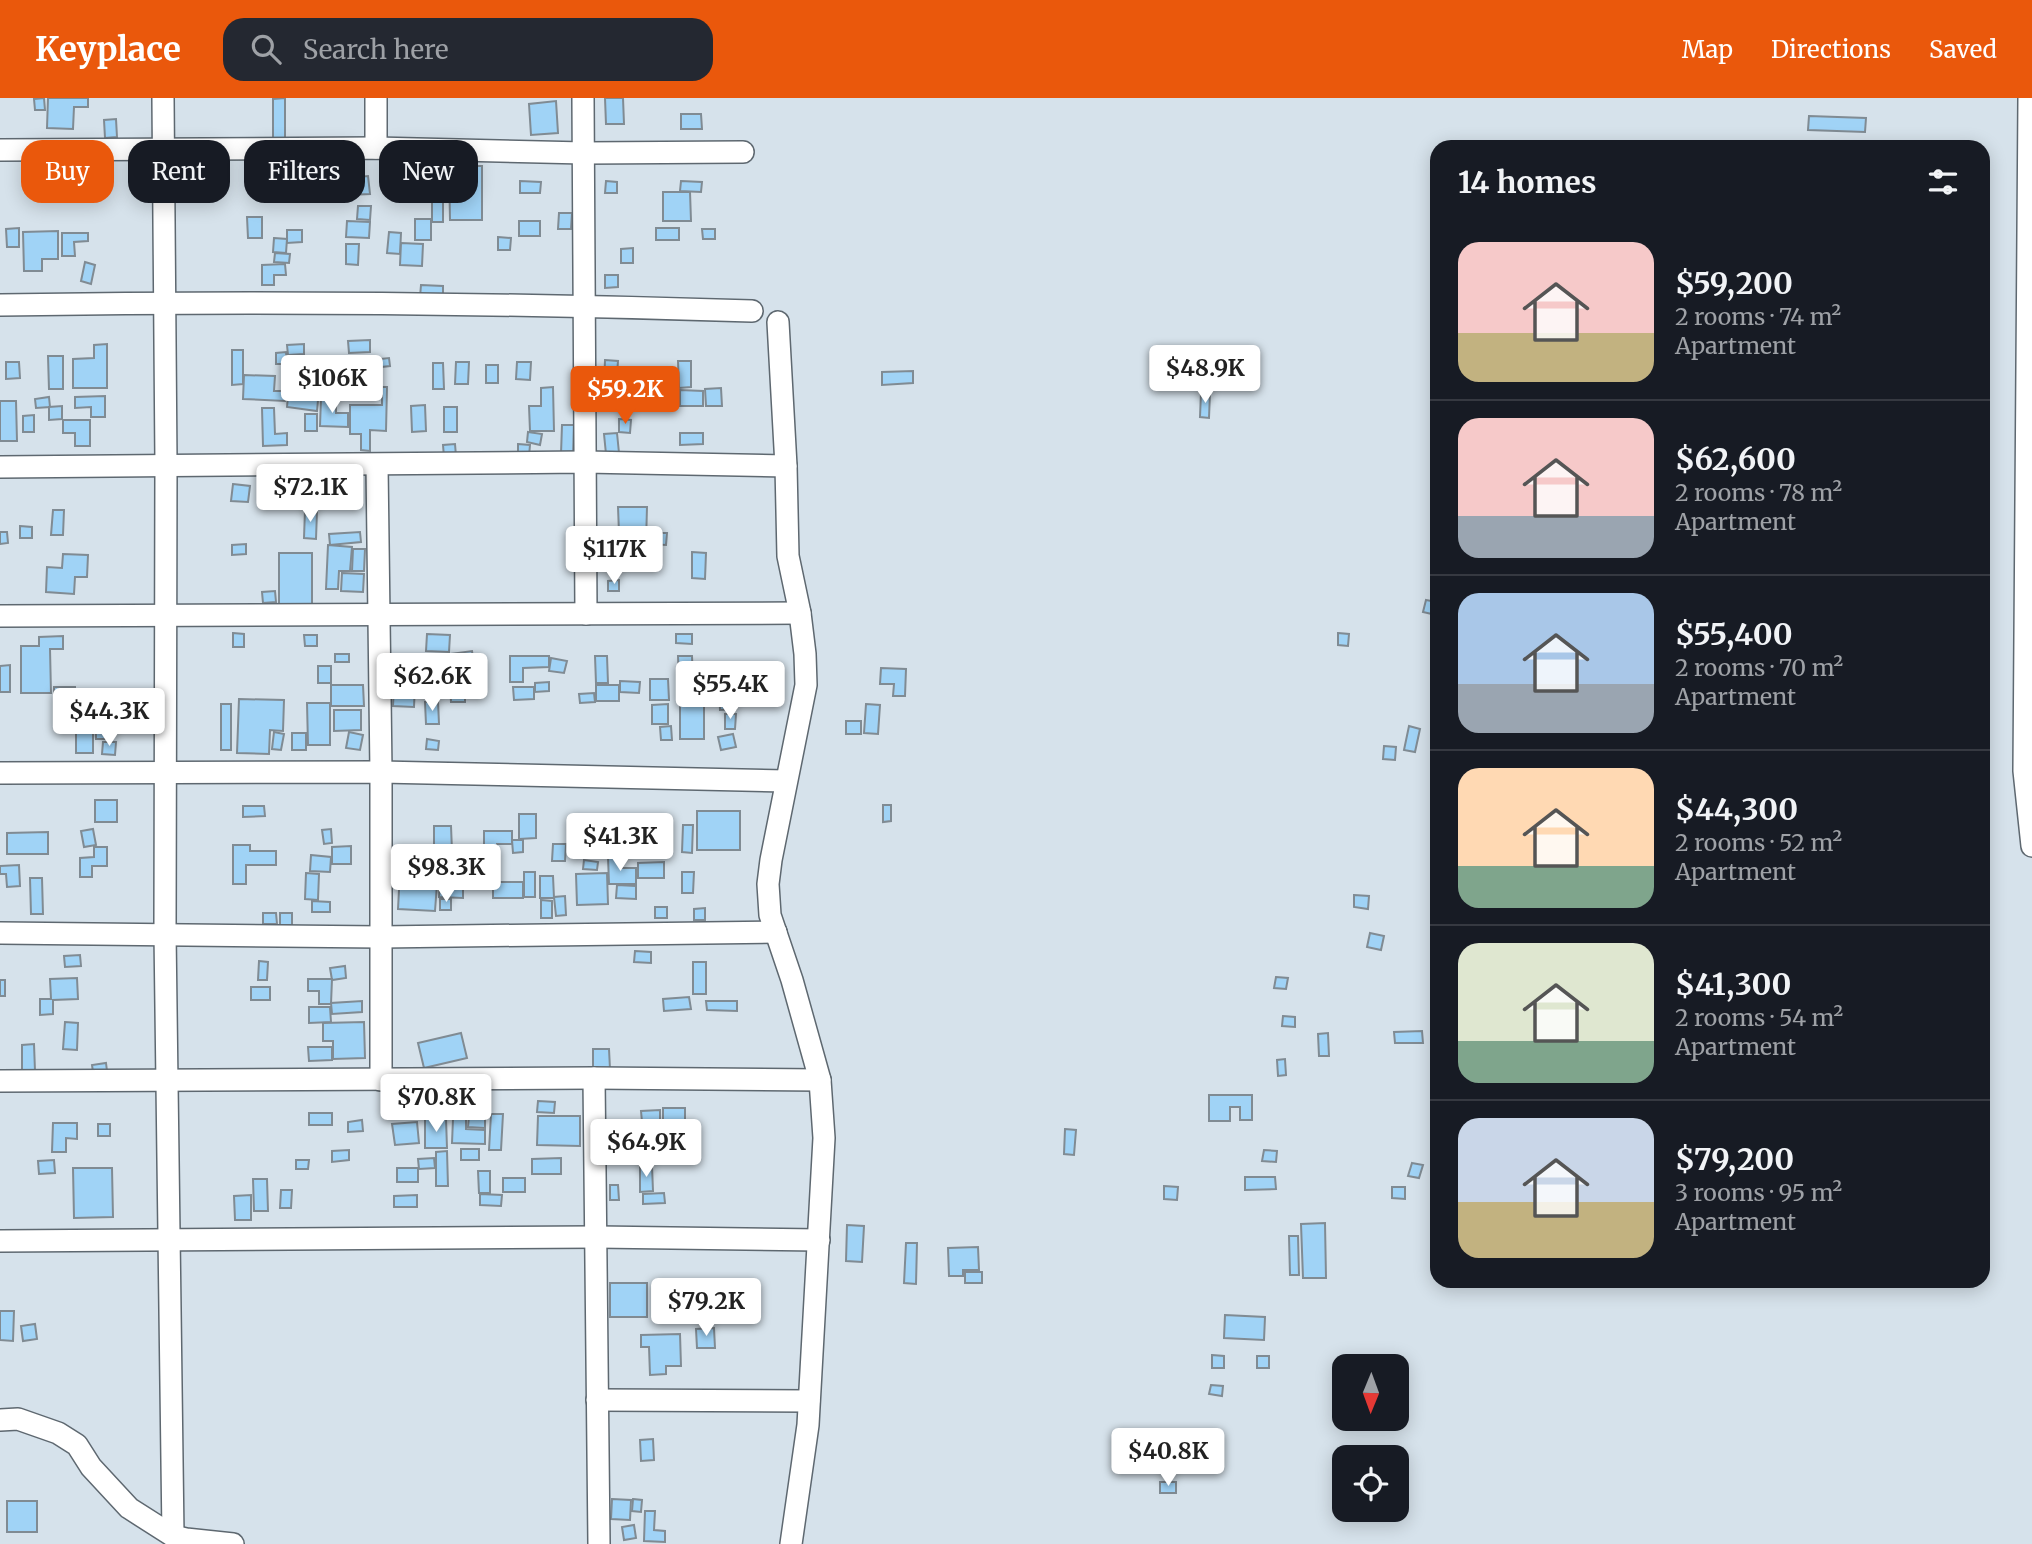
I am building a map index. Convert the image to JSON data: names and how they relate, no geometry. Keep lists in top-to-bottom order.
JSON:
{
  "north": "bottom",
  "page": {
    "header": "Keyplace",
    "search": "Search here",
    "nav": ["Map", "Directions", "Saved"],
    "chip": [
      "Buy",
      "Rent",
      "Filters",
      "New"
    ],
    "heading": "14 homes",
    "list": [
      {
        "name": "$59,200",
        "note": "2 rooms · 74 m² · Apartment"
      },
      {
        "name": "$62,600",
        "note": "2 rooms · 78 m² · Apartment"
      },
      {
        "name": "$55,400",
        "note": "2 rooms · 70 m² · Apartment"
      },
      {
        "name": "$44,300",
        "note": "2 rooms · 52 m² · Apartment"
      },
      {
        "name": "$41,300",
        "note": "2 rooms · 54 m² · Apartment"
      },
      {
        "name": "$79,200",
        "note": "3 rooms · 95 m² · Apartment"
      }
    ],
    "price": [
      "$48.9K",
      "$106K",
      "$59.2K",
      "$72.1K",
      "$117K",
      "$62.6K",
      "$55.4K",
      "$44.3K",
      "$41.3K",
      "$98.3K",
      "$70.8K",
      "$64.9K",
      "$79.2K",
      "$40.8K"
    ]
  }
}
